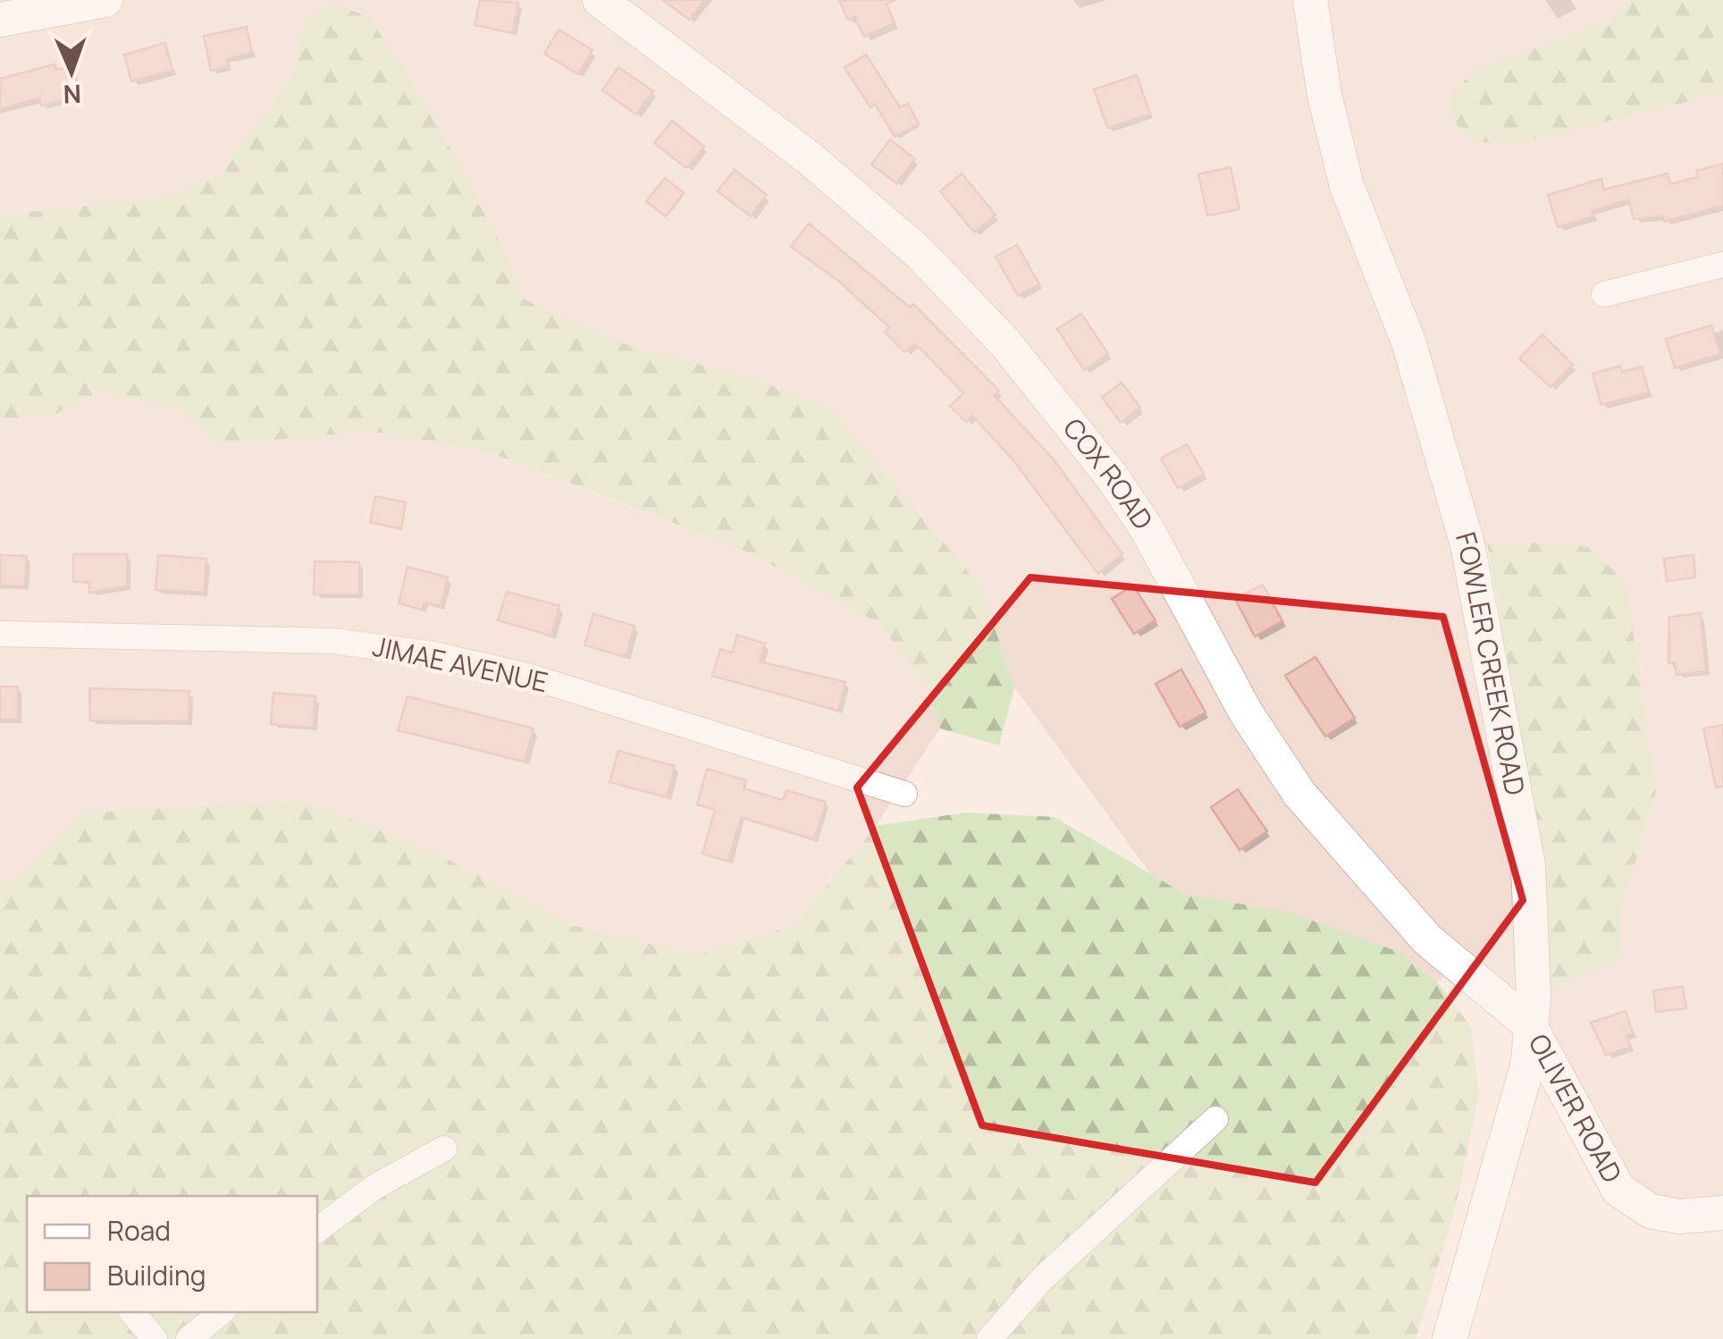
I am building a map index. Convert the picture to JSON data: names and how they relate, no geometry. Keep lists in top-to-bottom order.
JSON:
{
  "streets": {
    "street": [
      "COX ROAD",
      "FOWLER CREEK ROAD",
      "JIMAE AVENUE",
      "OLIVER ROAD"
    ]
  },
  "crossings": [
    ["COX ROAD", "FOWLER CREEK ROAD"],
    ["COX ROAD", "OLIVER ROAD"],
    ["FOWLER CREEK ROAD", "OLIVER ROAD"]
  ],
  "legend": ["Road", "Building"],
  "north": "bottom"
}
